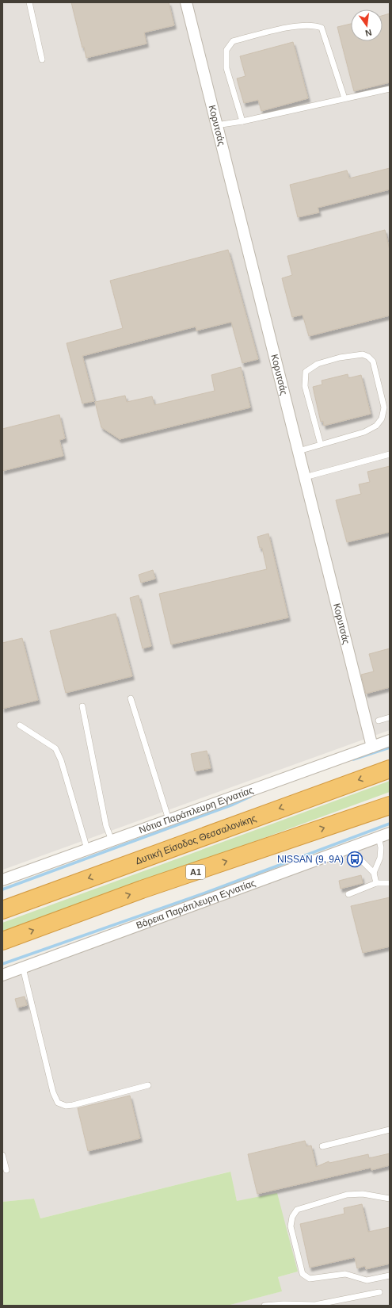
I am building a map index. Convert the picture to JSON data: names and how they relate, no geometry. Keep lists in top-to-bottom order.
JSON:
{
  "streets": {
    "highway": ["Δυτική Είσοδος Θεσσαλονίκης", "Α1"],
    "street": ["Κορυτσάς", "Νότια Παράπλευρη Εγνατίας", "Βόρεια Παράπλευρη Εγνατίας"]
  },
  "crossings": [
    ["Κορυτσάς", "Νότια Παράπλευρη Εγνατίας"]
  ],
  "places": {
    "bus stop": ["NISSAN (9, 9Α)"]
  },
  "north": "bottom"
}
